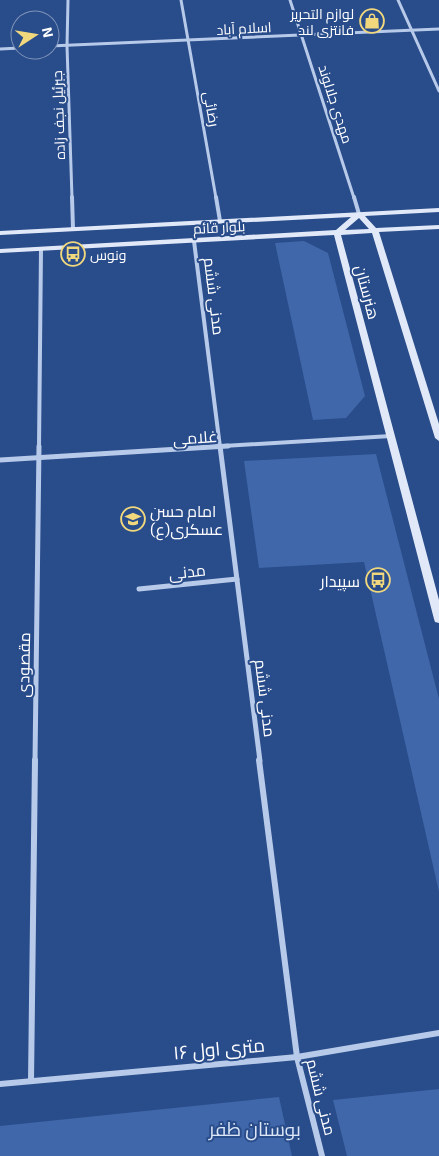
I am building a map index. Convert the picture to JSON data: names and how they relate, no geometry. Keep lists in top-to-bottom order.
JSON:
{
  "streets": {
    "main road": ["بلوار قائم", "هنرستان"],
    "street": [
      "اسلام آباد",
      "مهدی جلالوند",
      "رضائی",
      "جبرئیل نجف زاده",
      "مدنی ششم",
      "غلامی",
      "مدنی",
      "مقصودی",
      "۱۶ متری اول"
    ]
  },
  "crossings": [
    ["اسلام آباد", "مهدی جلالوند"],
    ["اسلام آباد", "رضائی"],
    ["اسلام آباد", "جبرئیل نجف زاده"],
    ["مهدی جلالوند", "بلوار قائم"],
    ["مهدی جلالوند", "هنرستان"],
    ["رضائی", "بلوار قائم"],
    ["جبرئیل نجف زاده", "بلوار قائم"],
    ["بلوار قائم", "هنرستان"],
    ["بلوار قائم", "مدنی ششم"],
    ["بلوار قائم", "مقصودی"],
    ["هنرستان", "غلامی"],
    ["مدنی ششم", "غلامی"],
    ["مدنی ششم", "مدنی"],
    ["مدنی ششم", "۱۶ متری اول"],
    ["غلامی", "مقصودی"],
    ["مقصودی", "۱۶ متری اول"]
  ],
  "parks": ["بوستان ظفر"],
  "places": {
    "shop": ["لوازم التحریر فانتزی لند"],
    "bus stop": ["ونوس", "سپیدار"],
    "school or university": ["امام حسن عسکری(ع)"]
  },
  "north": "right"
}
